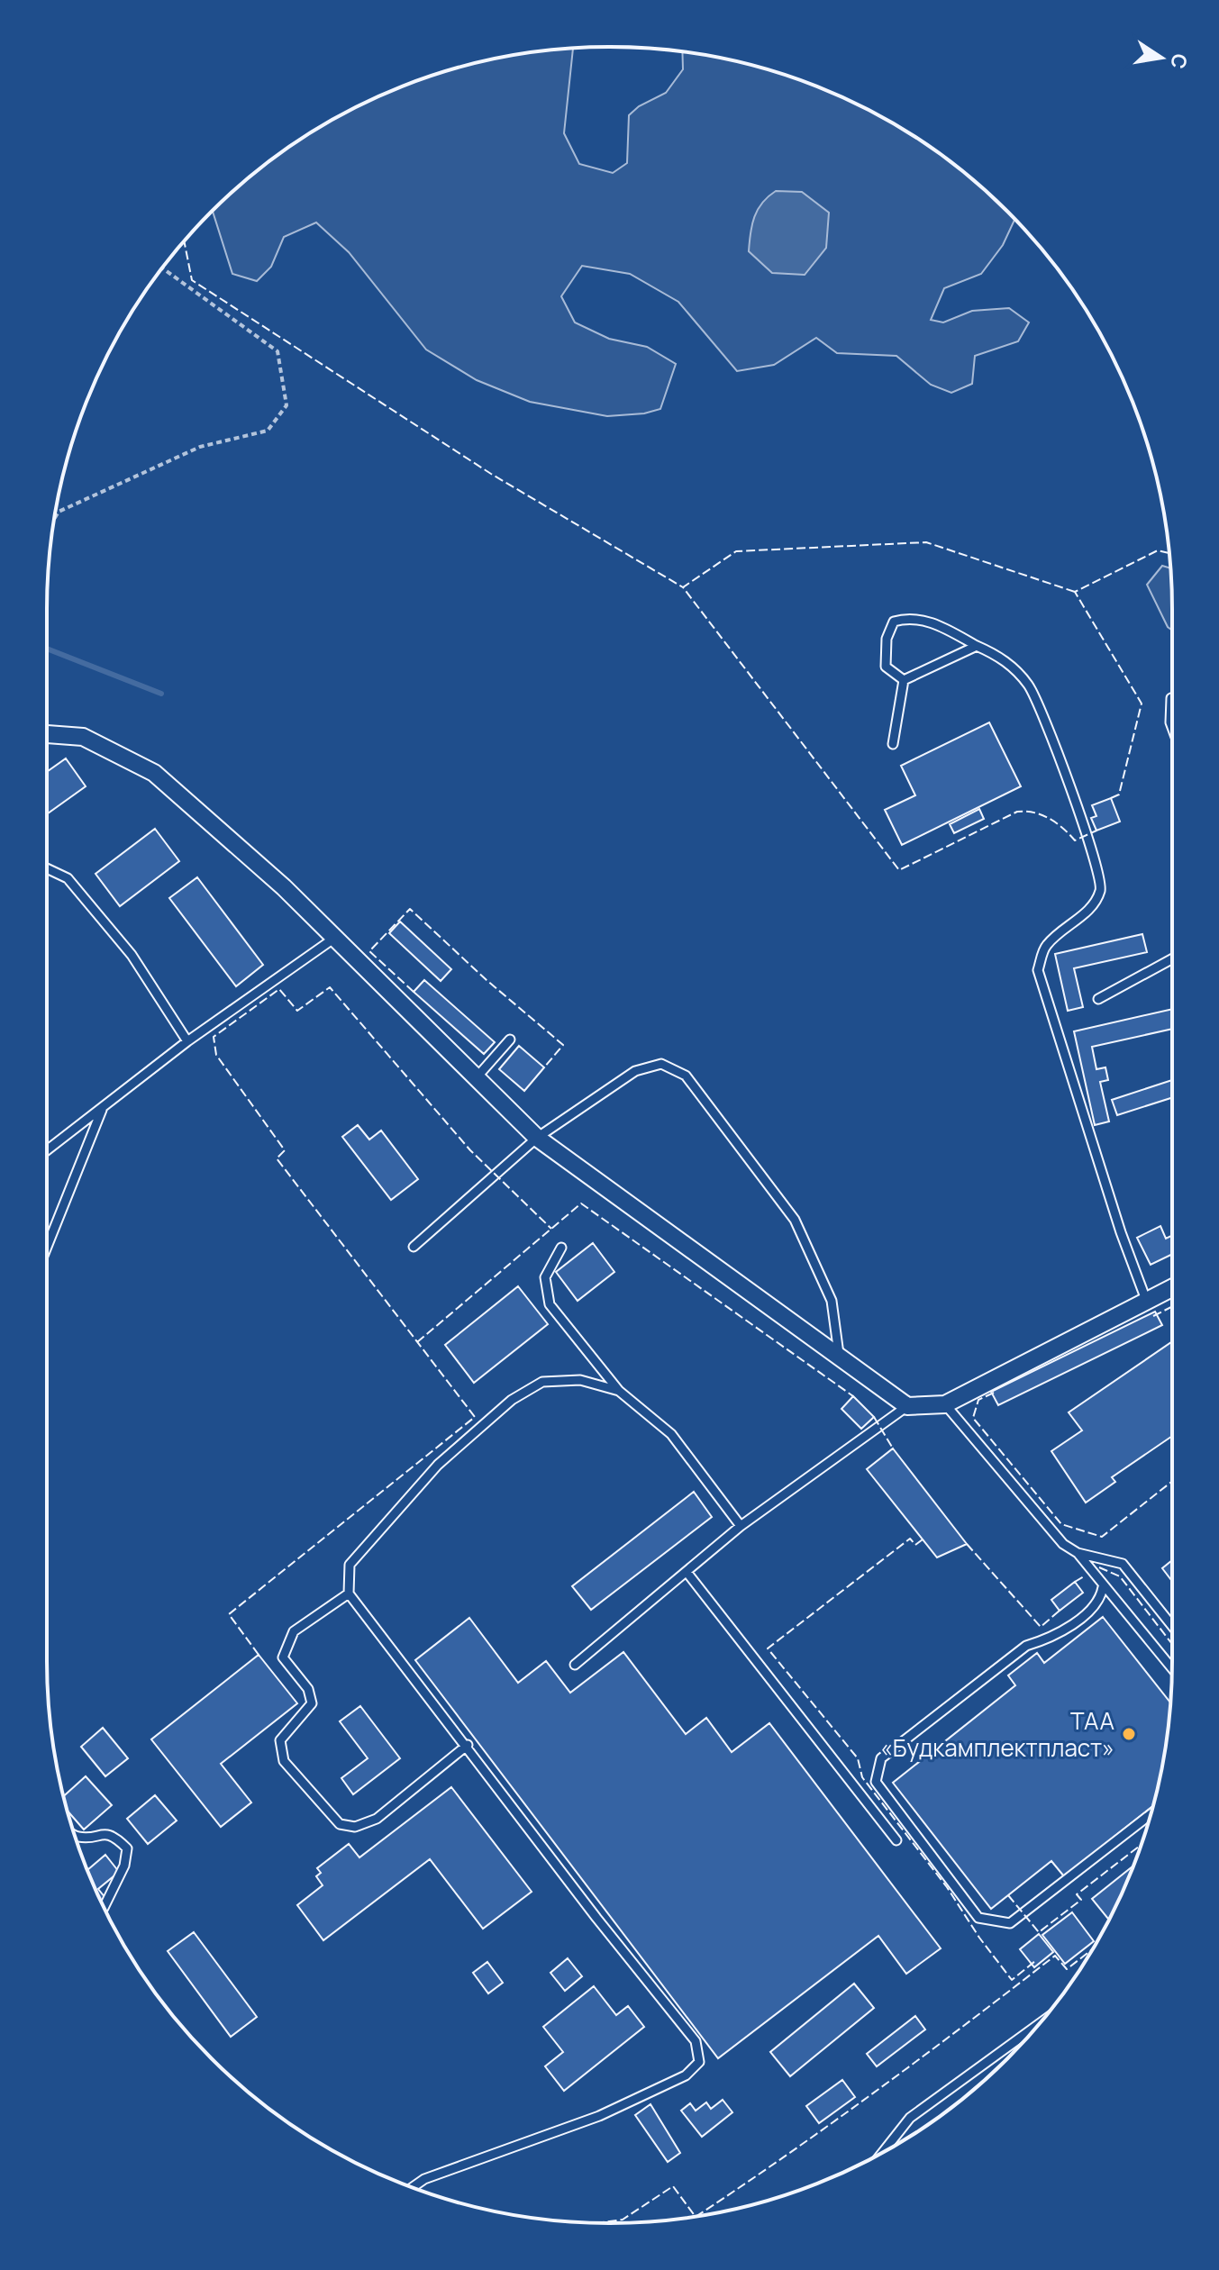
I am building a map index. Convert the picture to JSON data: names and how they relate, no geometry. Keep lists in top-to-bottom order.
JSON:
{
  "places": ["ТАА «Будкамплектпласт»"],
  "north": "right"
}
